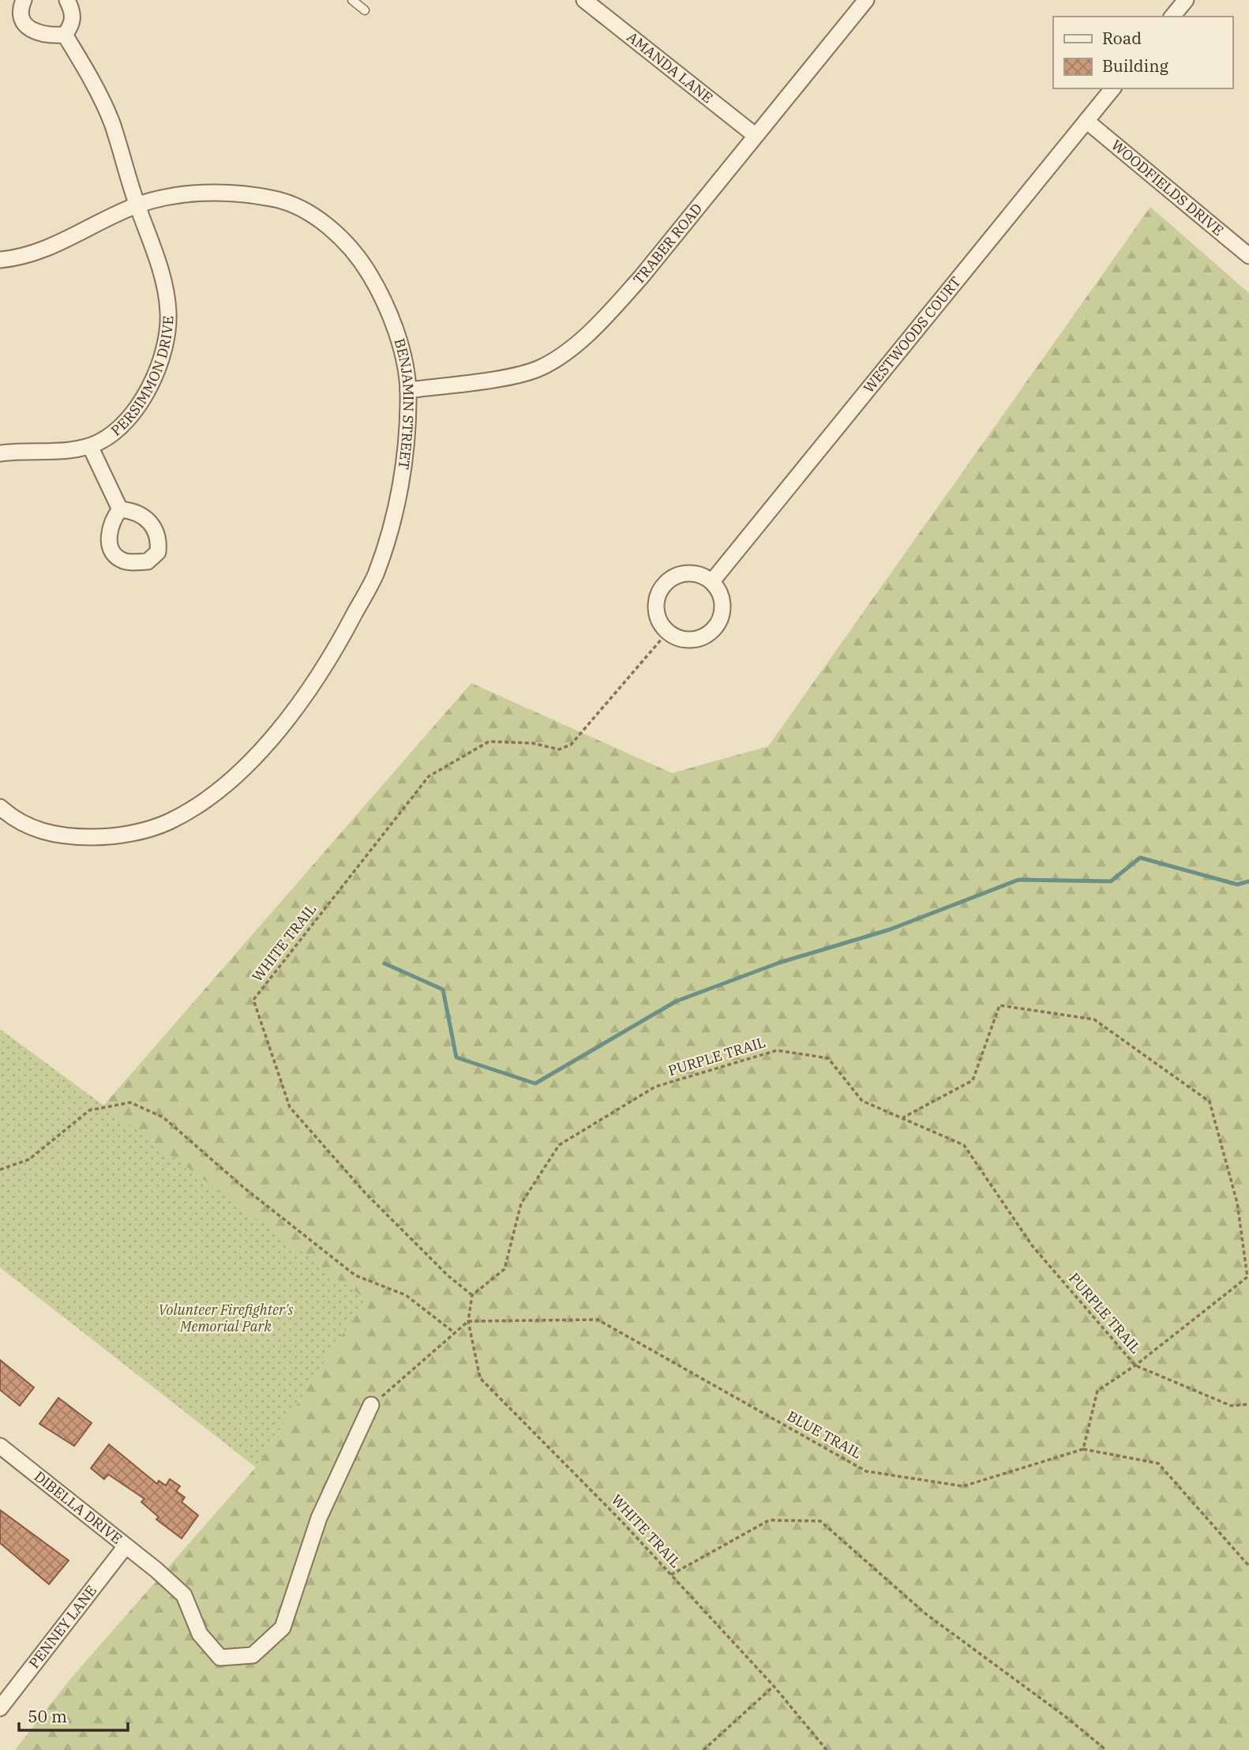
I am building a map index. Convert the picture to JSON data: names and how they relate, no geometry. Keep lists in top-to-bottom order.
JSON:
{
  "streets": {
    "street": [
      "AMANDA LANE",
      "WOODFIELDS DRIVE",
      "TRABER ROAD",
      "WESTWOODS COURT",
      "PERSIMMON DRIVE",
      "BENJAMIN STREET",
      "DIBELLA DRIVE",
      "PENNEY LANE"
    ],
    "path": ["WHITE TRAIL", "PURPLE TRAIL", "BLUE TRAIL"]
  },
  "crossings": [
    ["AMANDA LANE", "TRABER ROAD"],
    ["WOODFIELDS DRIVE", "WESTWOODS COURT"],
    ["TRABER ROAD", "BENJAMIN STREET"],
    ["WESTWOODS COURT", "WHITE TRAIL"],
    ["PERSIMMON DRIVE", "BENJAMIN STREET"],
    ["WHITE TRAIL", "PURPLE TRAIL"],
    ["WHITE TRAIL", "BLUE TRAIL"],
    ["DIBELLA DRIVE", "PENNEY LANE"]
  ],
  "parks": ["Volunteer Firefighter's Memorial Park"],
  "legend": ["Road", "Building"],
  "scale_bar": "50 m"
}
